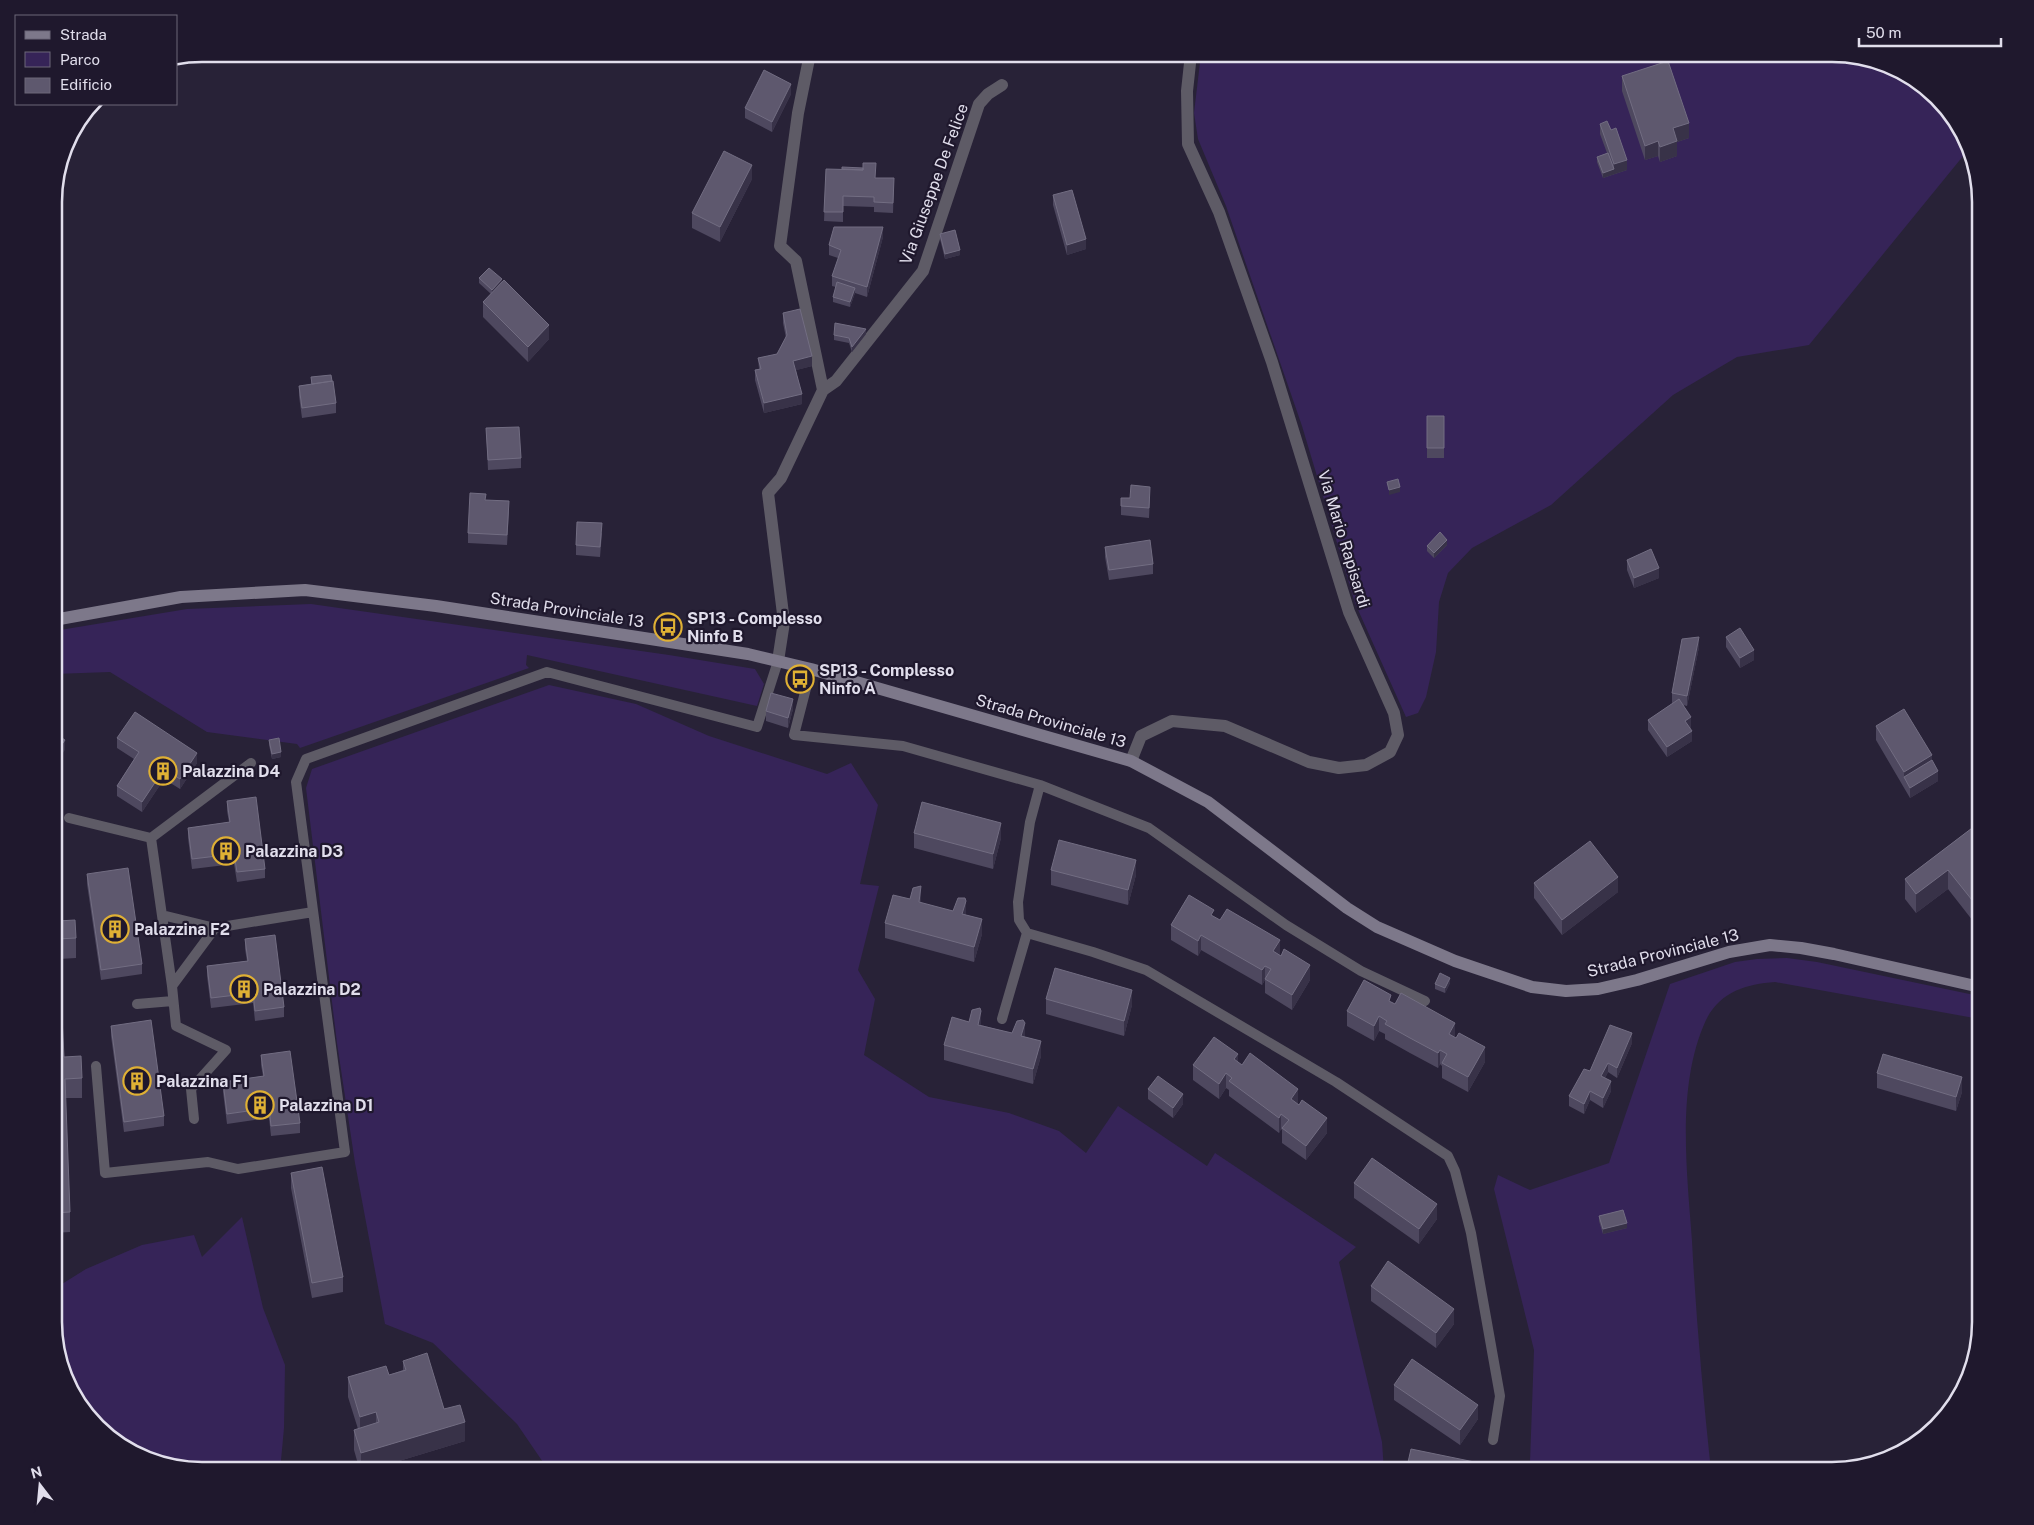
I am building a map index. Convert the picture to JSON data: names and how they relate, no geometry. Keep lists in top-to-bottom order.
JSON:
{
  "streets": {
    "main road": ["Strada Provinciale 13"],
    "street": ["Via Giuseppe De Felice", "Via Mario Rapisardi"]
  },
  "crossings": [
    ["Via Mario Rapisardi", "Strada Provinciale 13"]
  ],
  "places": {
    "bus stop": ["SP13 - Complesso Ninfo B", "SP13 - Complesso Ninfo A"],
    "building": [
      "Palazzina D4",
      "Palazzina D3",
      "Palazzina F2",
      "Palazzina D2",
      "Palazzina F1",
      "Palazzina D1"
    ]
  },
  "legend": ["Strada", "Parco", "Edificio"],
  "scale_bar": "50 m",
  "north": "top"
}
